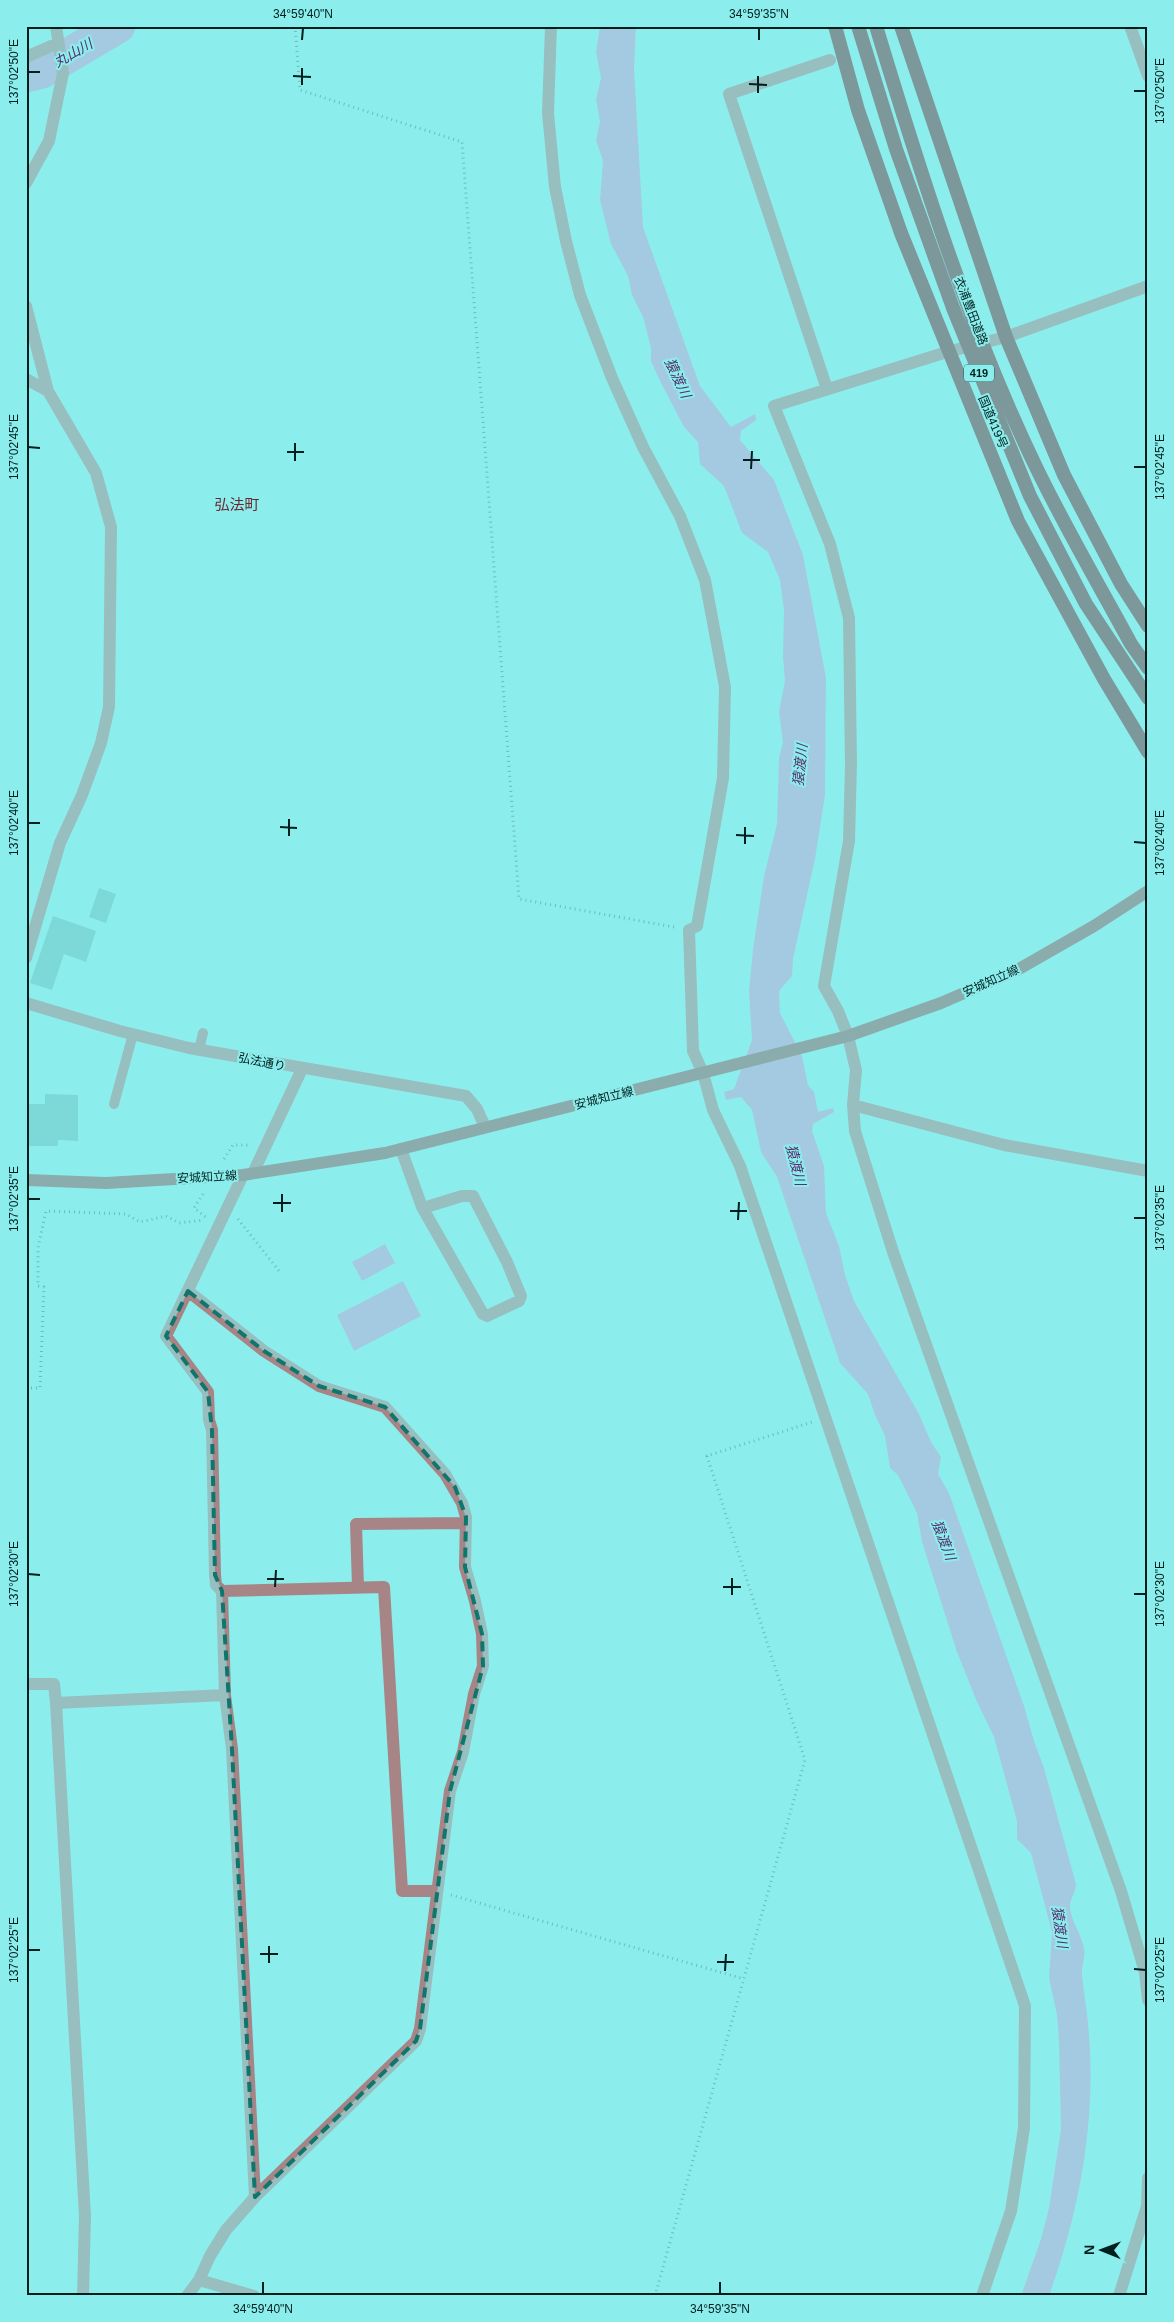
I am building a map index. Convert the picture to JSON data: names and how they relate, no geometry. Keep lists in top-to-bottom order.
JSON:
{
  "streets": {
    "highway": ["衣浦豊田道路", "419", "国道419号"],
    "main road": ["安城知立線"],
    "street": ["弘法通り"]
  },
  "crossings": [
    ["安城知立線", "弘法通り"]
  ],
  "districts": ["弘法町"],
  "water": ["丸山川", "猿渡川"],
  "north": "left",
  "coordinates": [
    "34°59'40\"N",
    "34°59'35\"N",
    "137°02'50\"E",
    "137°02'45\"E",
    "137°02'40\"E",
    "137°02'35\"E",
    "137°02'30\"E",
    "137°02'25\"E"
  ]
}
